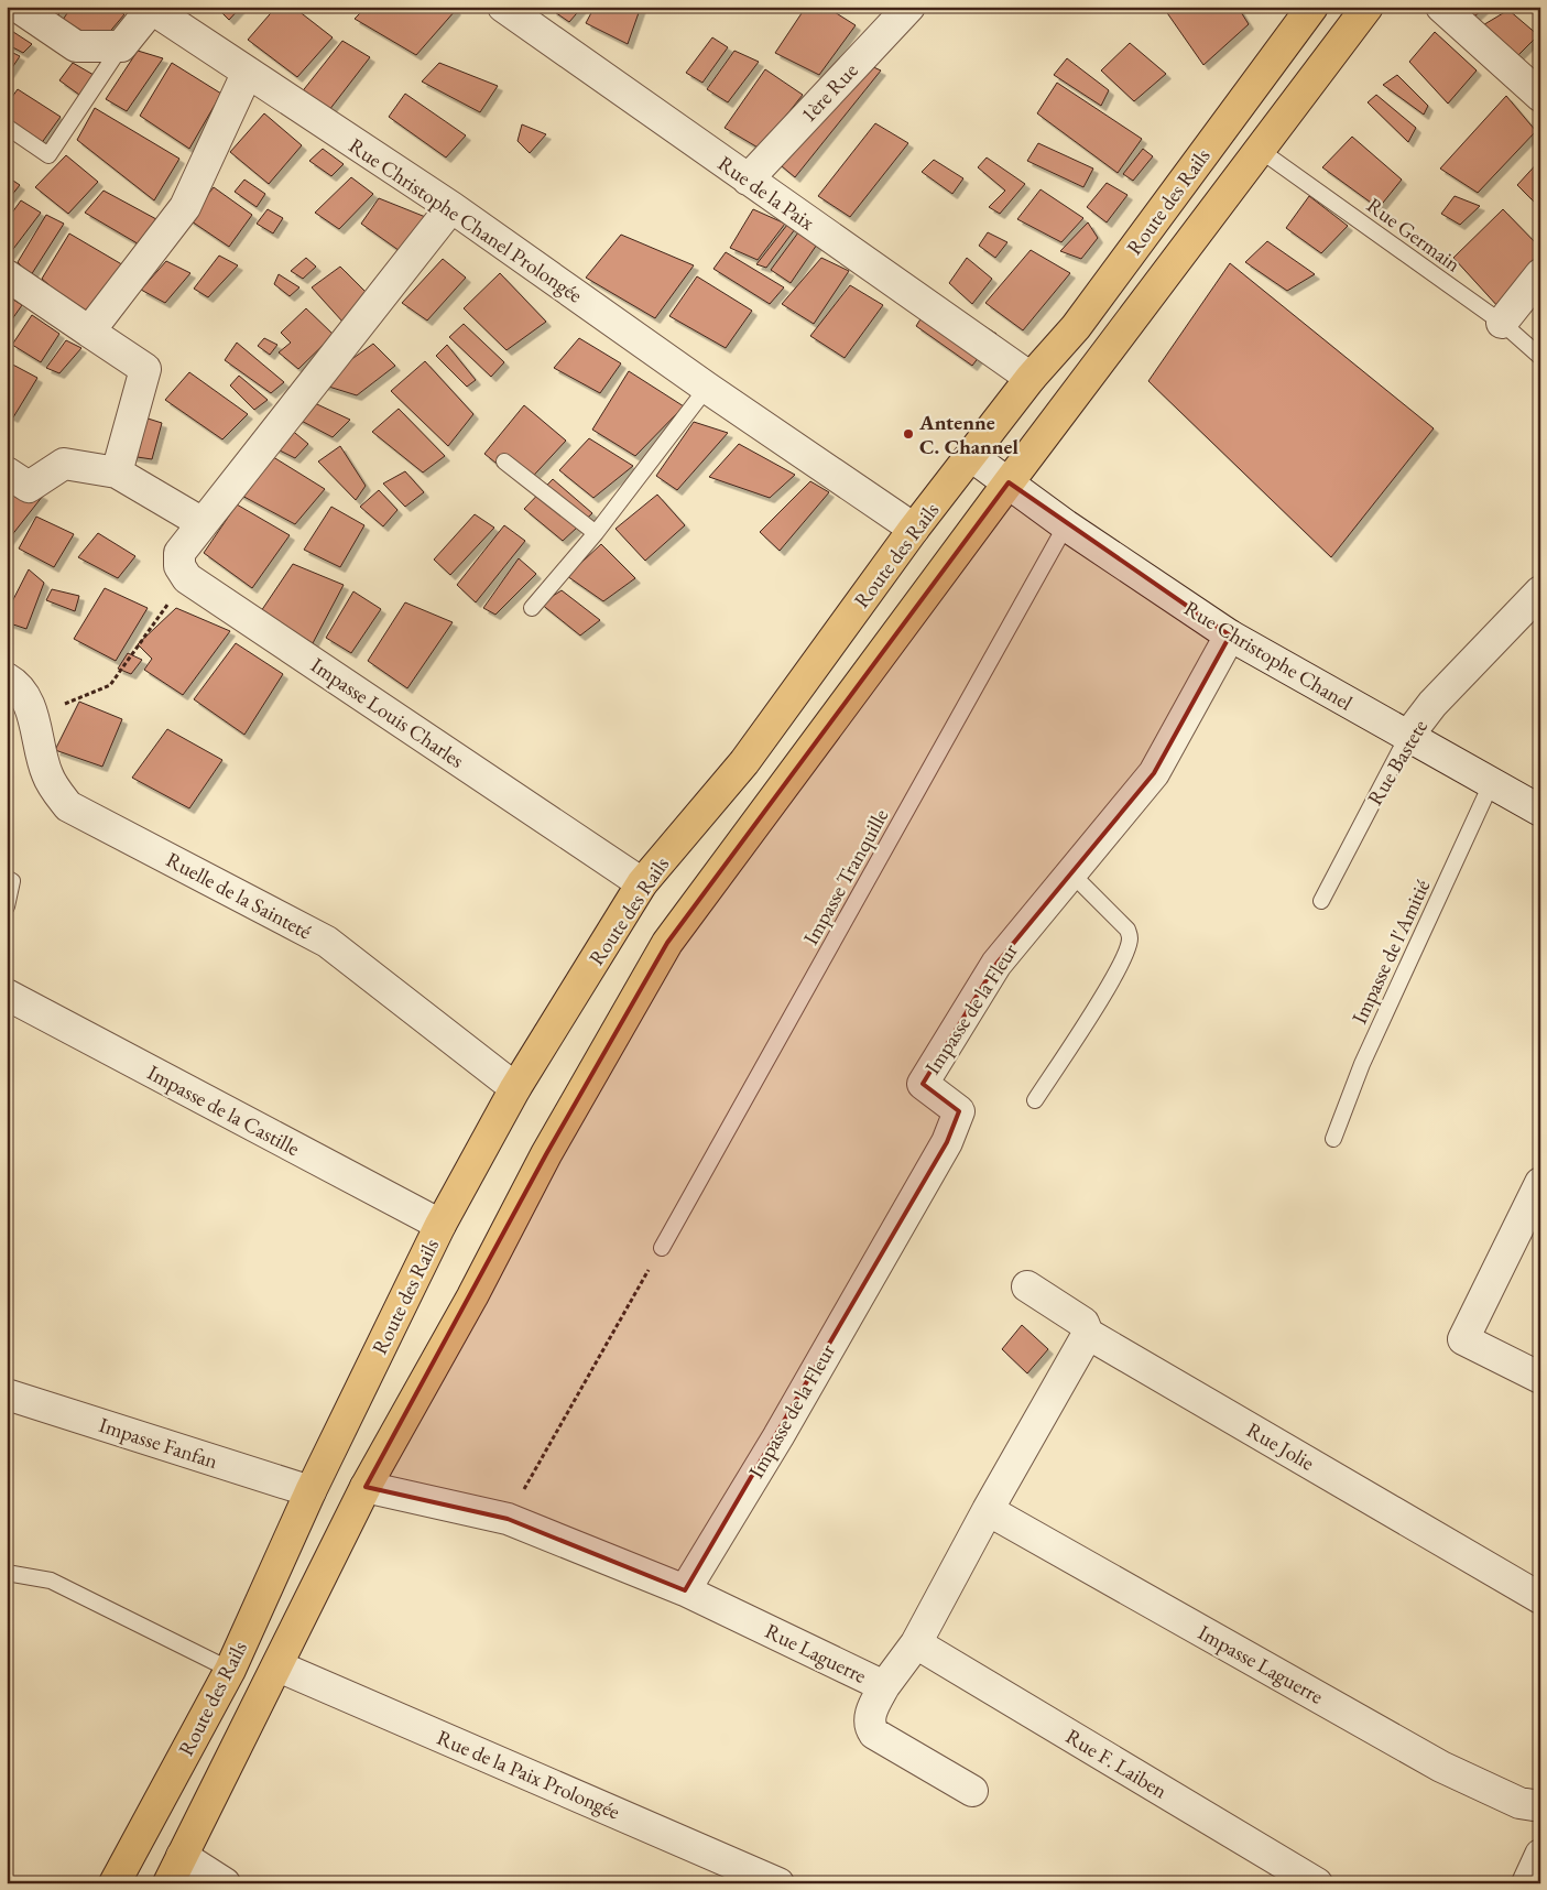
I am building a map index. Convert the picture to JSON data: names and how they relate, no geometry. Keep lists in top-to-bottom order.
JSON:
{
  "streets": {
    "main road": ["Route des Rails"],
    "street": [
      "1ère Rue",
      "Rue de la Paix",
      "Rue Christophe Chanel Prolongée",
      "Rue Christophe Chanel",
      "Impasse Louis Charles",
      "Rue Bastete",
      "Ruelle de la Sainteté",
      "Impasse de la Fleur",
      "Impasse de la Castille",
      "Impasse Fanfan",
      "Rue Jolie",
      "Rue Laguerre",
      "Impasse Laguerre",
      "Rue F. Laiben",
      "Rue de la Paix Prolongée"
    ],
    "lane": ["Rue Germain", "Impasse Tranquille", "Impasse de l'Amitié"]
  },
  "crossings": [
    ["1ère Rue", "Rue de la Paix"],
    ["Rue de la Paix", "Route des Rails"],
    ["Route des Rails", "Rue Christophe Chanel Prolongée"],
    ["Route des Rails", "Rue Germain"],
    ["Route des Rails", "Rue Christophe Chanel"],
    ["Route des Rails", "Impasse Louis Charles"],
    ["Route des Rails", "Ruelle de la Sainteté"],
    ["Route des Rails", "Impasse de la Castille"],
    ["Route des Rails", "Impasse Fanfan"],
    ["Route des Rails", "Rue Laguerre"],
    ["Route des Rails", "Rue de la Paix Prolongée"],
    ["Rue Christophe Chanel", "Rue Bastete"],
    ["Rue Christophe Chanel", "Impasse Tranquille"],
    ["Rue Christophe Chanel", "Impasse de l'Amitié"],
    ["Rue Christophe Chanel", "Impasse de la Fleur"],
    ["Impasse de la Fleur", "Rue Laguerre"],
    ["Rue Jolie", "Rue Laguerre"],
    ["Rue Laguerre", "Impasse Laguerre"],
    ["Rue Laguerre", "Rue F. Laiben"]
  ],
  "places": ["Antenne C. Channel"]
}
